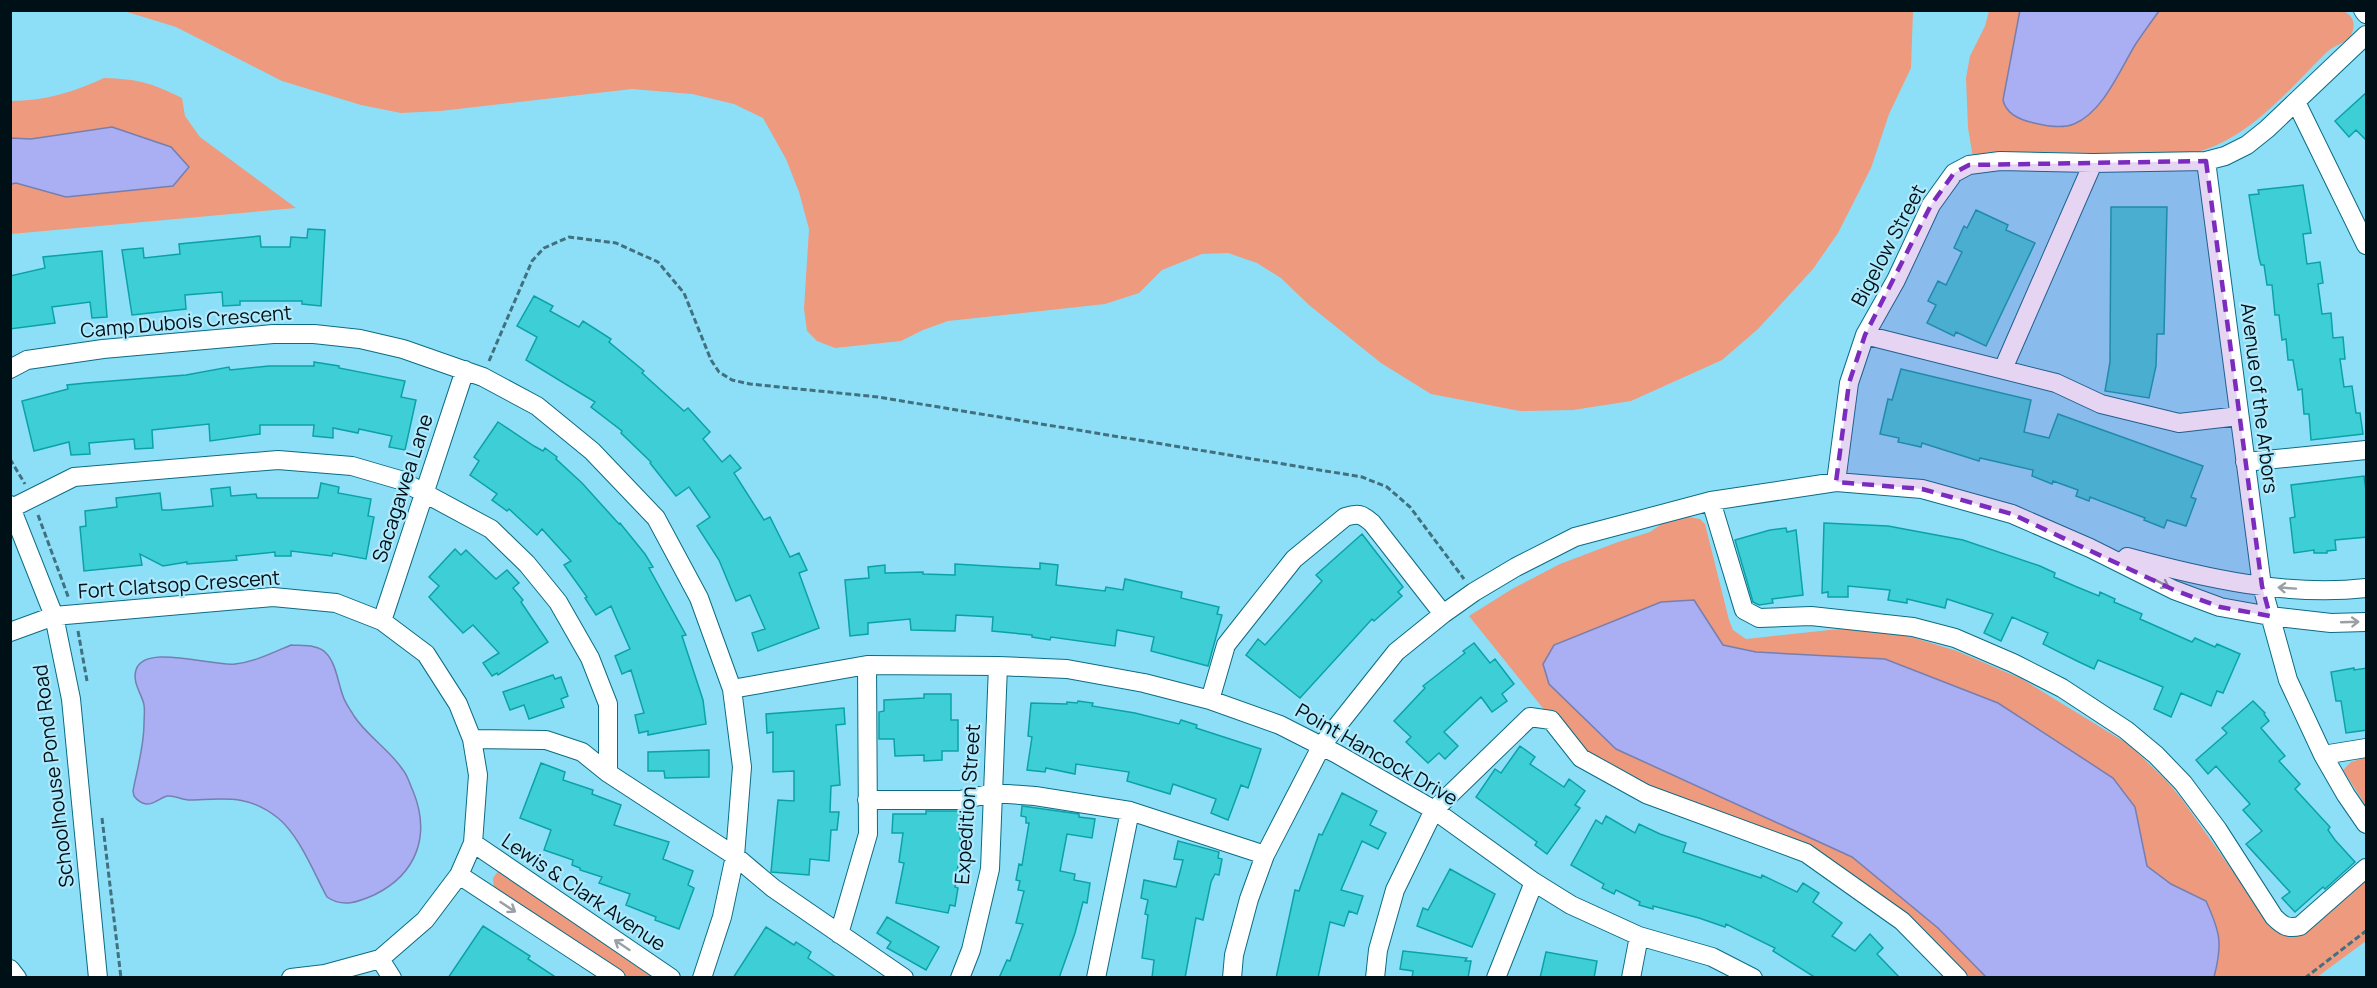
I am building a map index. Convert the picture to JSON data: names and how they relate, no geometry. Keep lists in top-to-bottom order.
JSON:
{
  "streets": {
    "street": [
      "Bigelow Street",
      "Camp Dubois Crescent",
      "Avenue of the Arbors",
      "Sacagawea Lane",
      "Fort Clatsop Crescent",
      "Point Hancock Drive",
      "Schoolhouse Pond Road",
      "Expedition Street",
      "Lewis & Clark Avenue"
    ]
  },
  "crossings": [
    ["Bigelow Street", "Avenue of the Arbors"],
    ["Camp Dubois Crescent", "Sacagawea Lane"],
    ["Camp Dubois Crescent", "Point Hancock Drive"],
    ["Sacagawea Lane", "Fort Clatsop Crescent"],
    ["Fort Clatsop Crescent", "Schoolhouse Pond Road"],
    ["Fort Clatsop Crescent", "Lewis & Clark Avenue"],
    ["Point Hancock Drive", "Expedition Street"]
  ]
}
